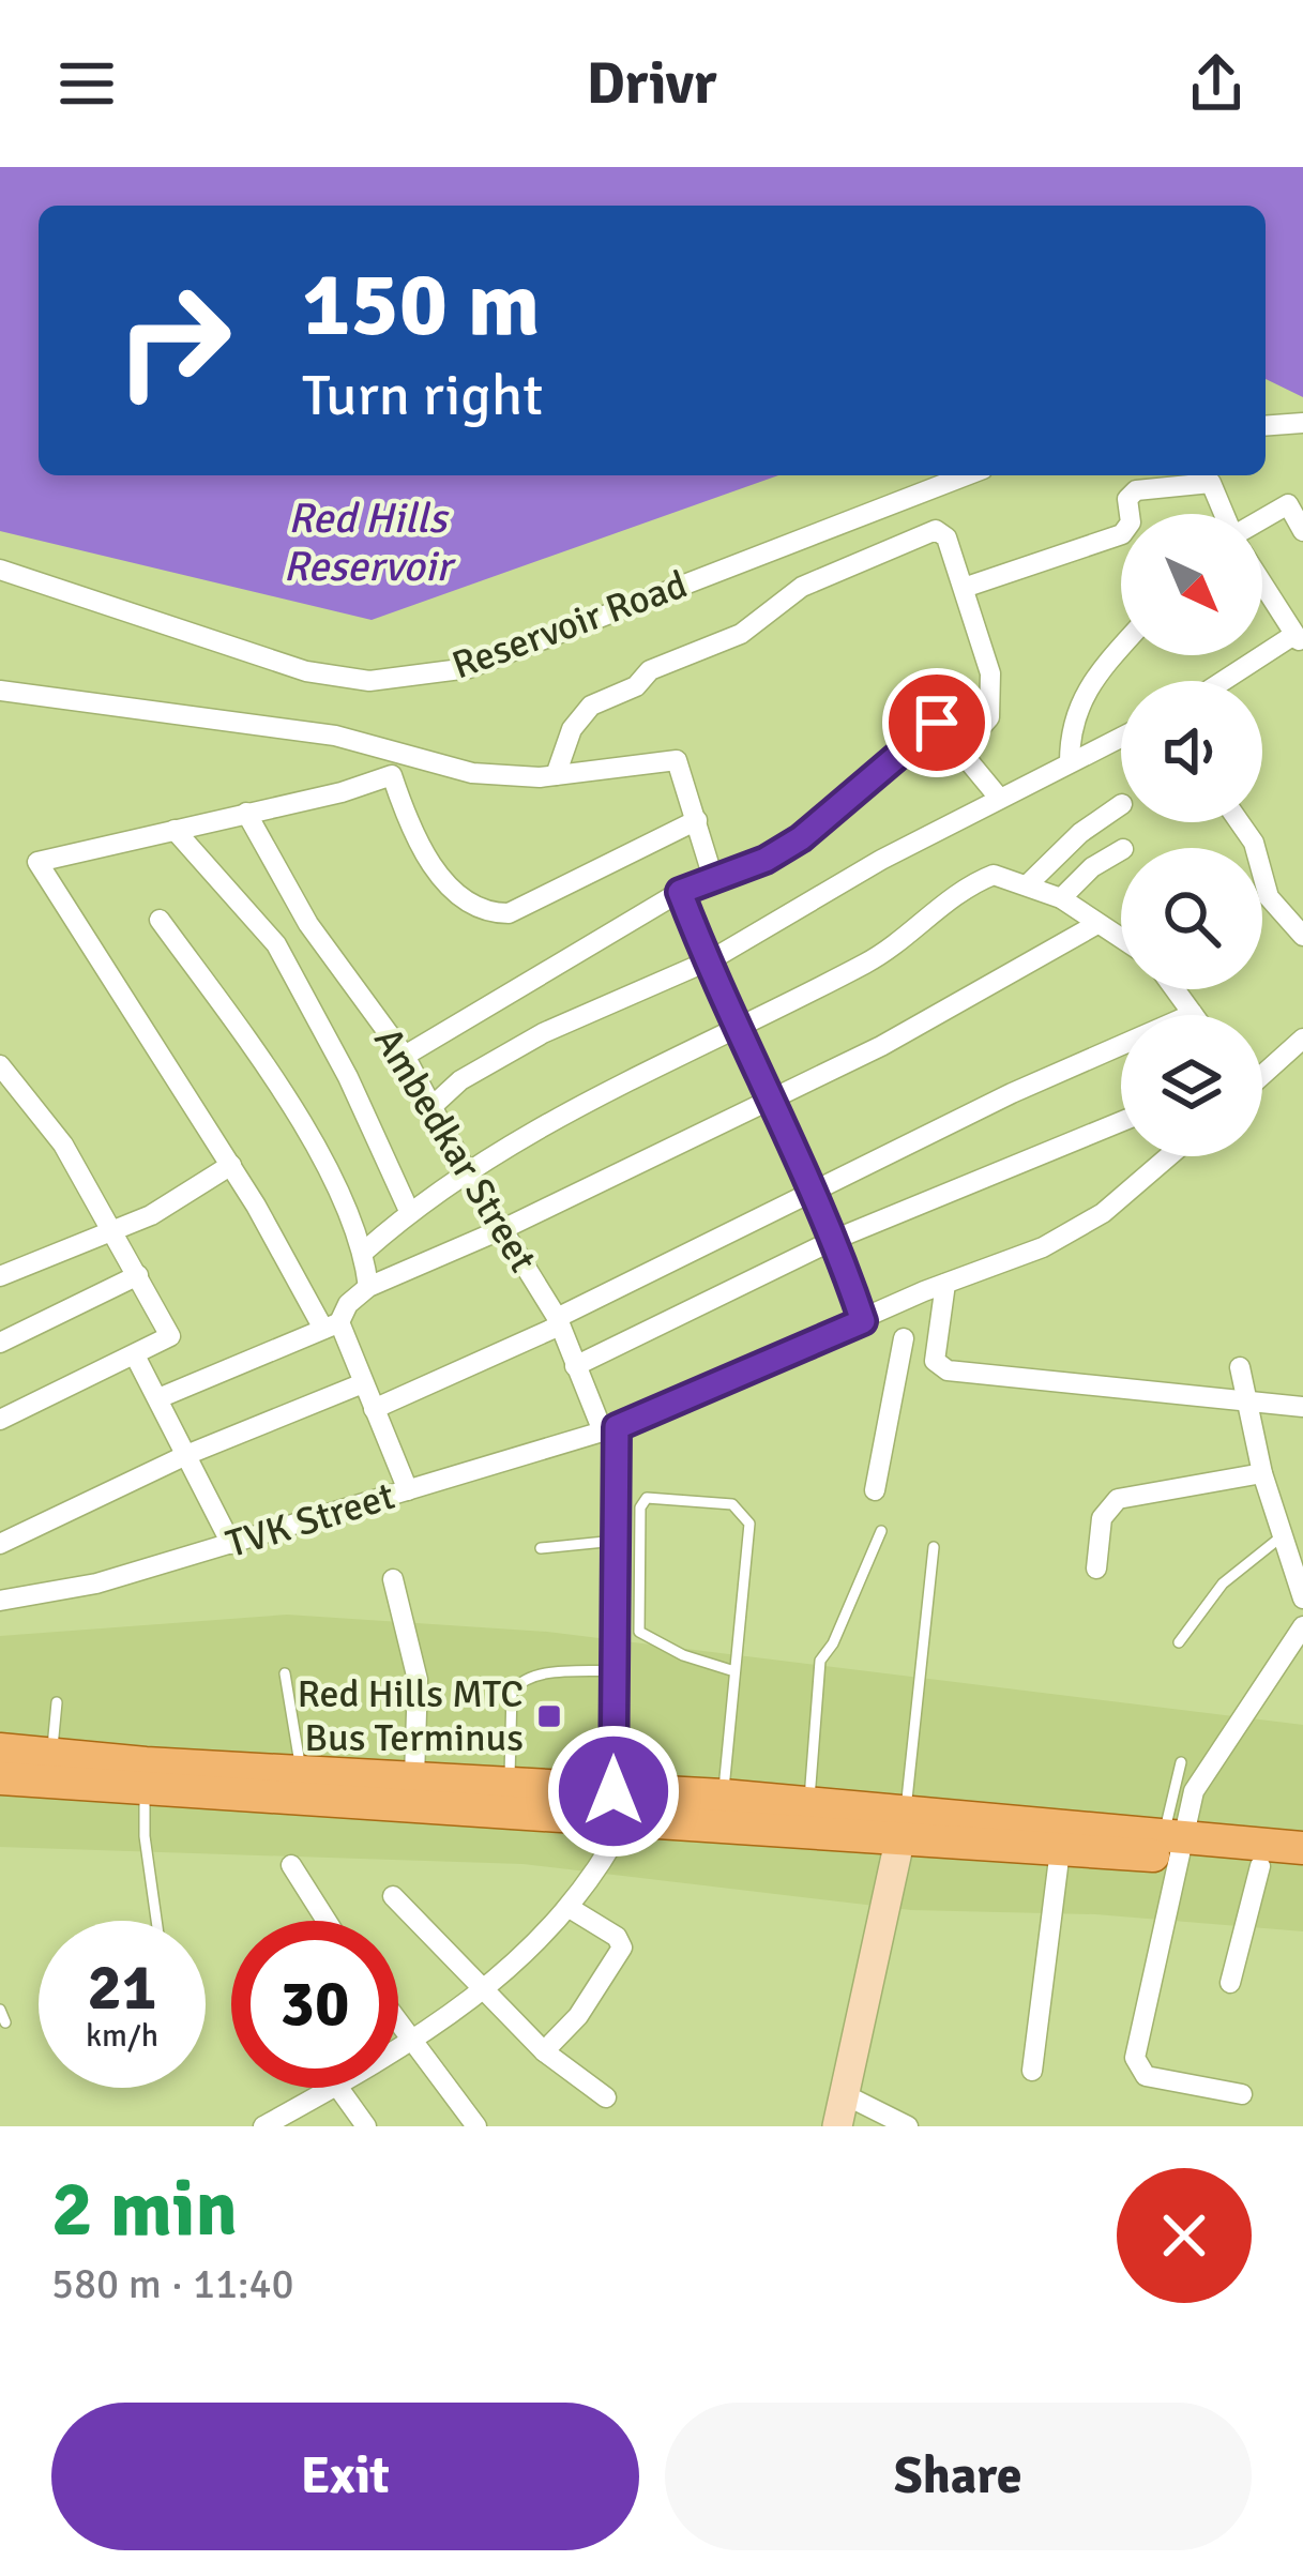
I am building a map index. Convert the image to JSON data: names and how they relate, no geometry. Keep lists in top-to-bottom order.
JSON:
{
  "streets": {
    "street": ["Reservoir Road", "Ambedkar Street", "TVK Street"]
  },
  "crossings": [
    ["Ambedkar Street", "TVK Street"]
  ],
  "water": ["Red Hills Reservoir"],
  "places": {
    "transit": ["Red Hills MTC Bus Terminus"]
  },
  "north": "bottom right",
  "page": {
    "header": "Drivr",
    "turn": ["150 m", "Turn right"],
    "speed": "21 km/h",
    "limit": "30",
    "heading": ["2 min", "580 m · 11:40"],
    "buttons": ["Exit", "Share"]
  }
}
